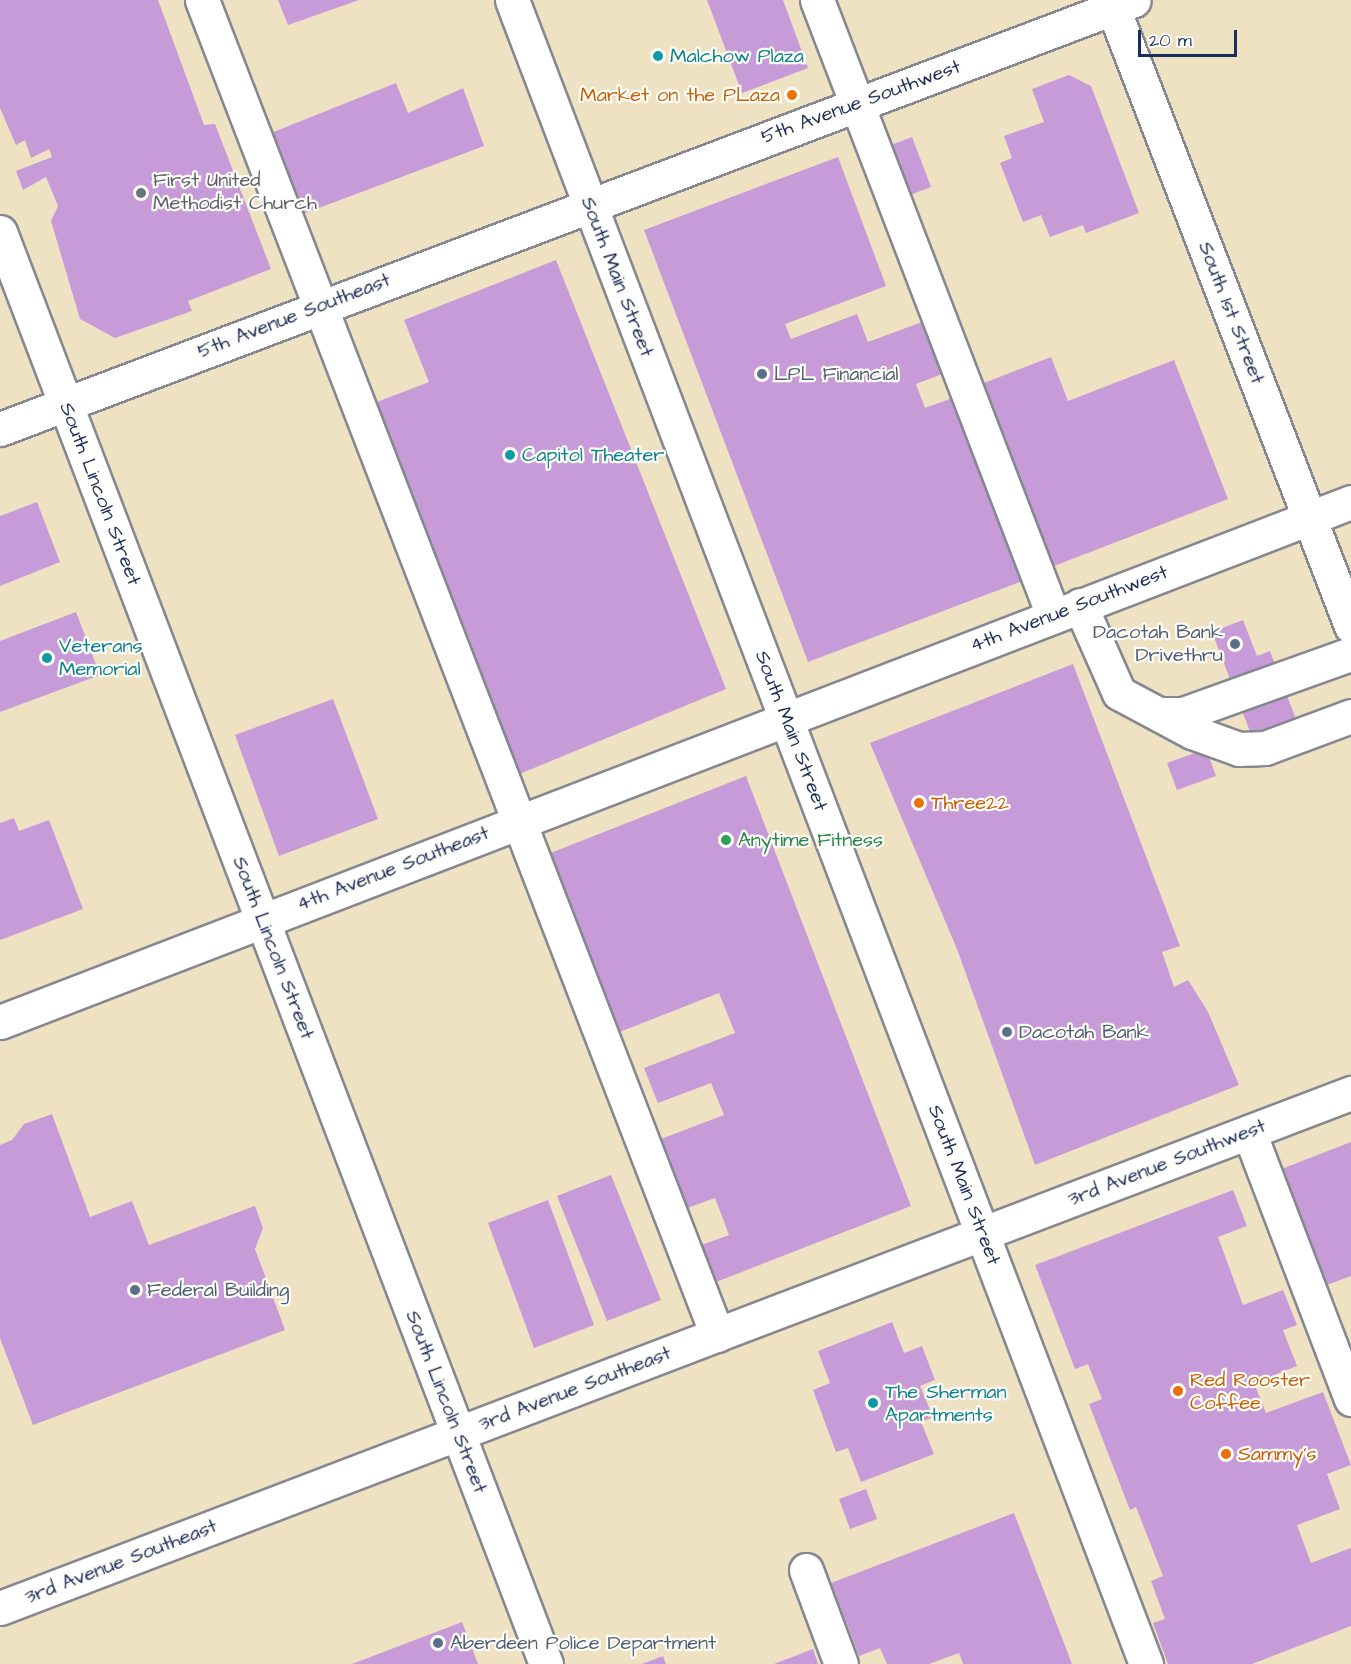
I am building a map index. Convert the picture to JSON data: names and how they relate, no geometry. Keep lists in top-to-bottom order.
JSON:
{
  "streets": {
    "street": [
      "5th Avenue Southwest",
      "South Main Street",
      "South 1st Street",
      "5th Avenue Southeast",
      "South Lincoln Street",
      "4th Avenue Southwest",
      "4th Avenue Southeast",
      "3rd Avenue Southwest",
      "3rd Avenue Southeast"
    ]
  },
  "crossings": [
    ["5th Avenue Southwest", "South Main Street"],
    ["5th Avenue Southwest", "South 1st Street"],
    ["5th Avenue Southwest", "5th Avenue Southeast"],
    ["South Main Street", "5th Avenue Southeast"],
    ["South Main Street", "4th Avenue Southwest"],
    ["South Main Street", "4th Avenue Southeast"],
    ["South Main Street", "3rd Avenue Southwest"],
    ["South Main Street", "3rd Avenue Southeast"],
    ["South 1st Street", "4th Avenue Southwest"],
    ["5th Avenue Southeast", "South Lincoln Street"],
    ["South Lincoln Street", "4th Avenue Southeast"],
    ["South Lincoln Street", "3rd Avenue Southeast"],
    ["4th Avenue Southwest", "4th Avenue Southeast"],
    ["3rd Avenue Southwest", "3rd Avenue Southeast"]
  ],
  "places": [
    "Malchow Plaza",
    "Market on the PLaza",
    "First United Methodist Church",
    "LPL Financial",
    "Capitol Theater",
    "Dacotah Bank Drivethru",
    "Veterans Memorial",
    "Three22",
    "Anytime Fitness",
    "Dacotah Bank",
    "Federal Building",
    "Red Rooster Coffee",
    "The Sherman Apartments",
    "Sammy's",
    "Aberdeen Police Department"
  ],
  "scale_bar": "20 m"
}
